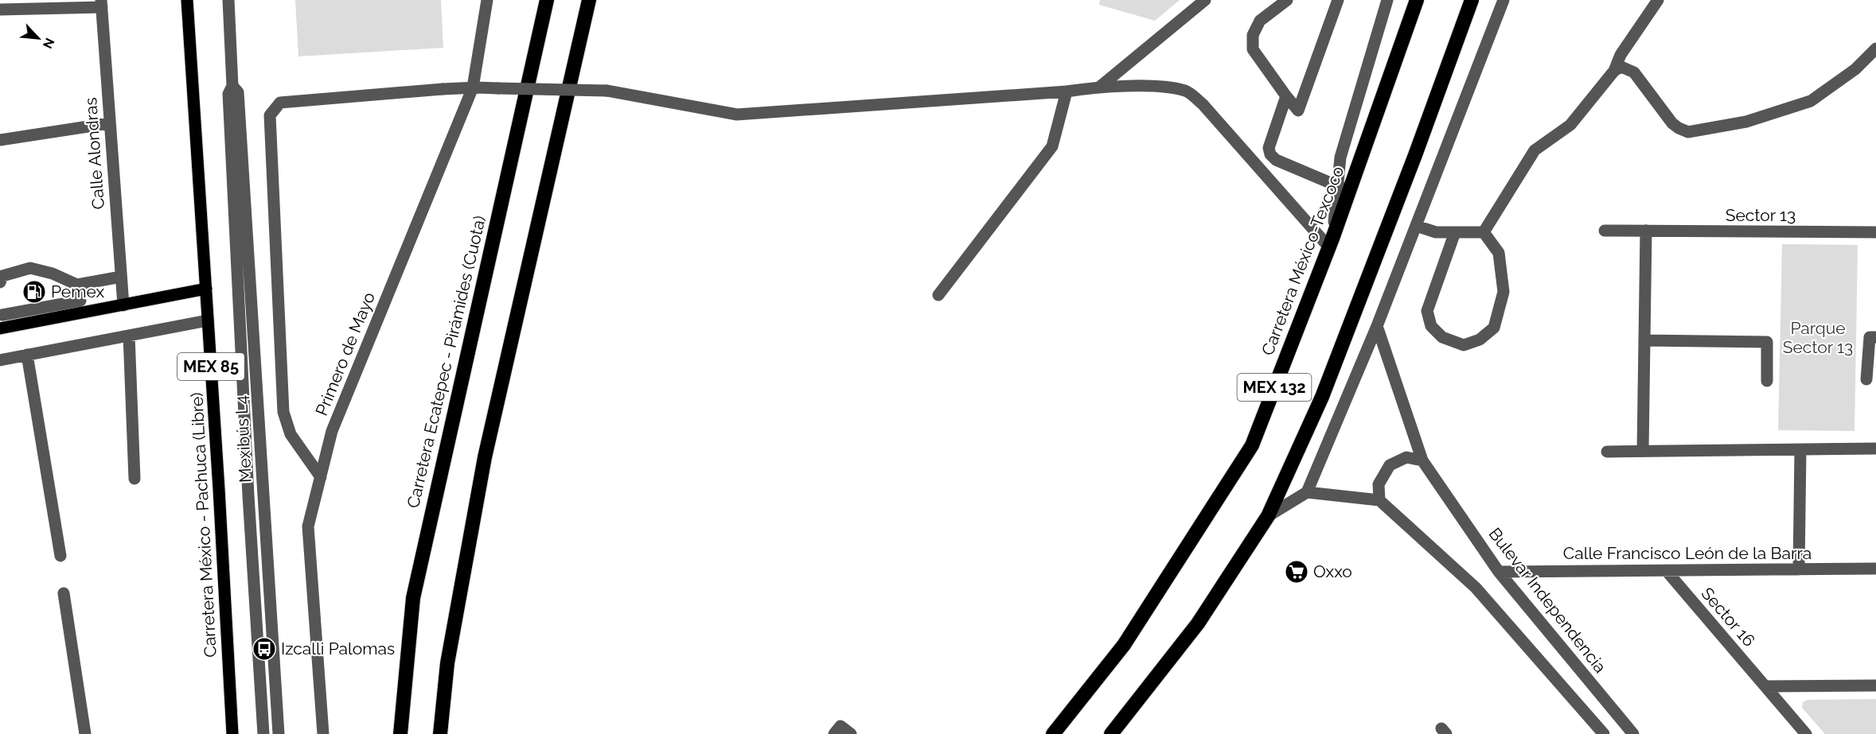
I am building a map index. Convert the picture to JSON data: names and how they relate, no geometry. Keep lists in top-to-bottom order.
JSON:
{
  "streets": {
    "highway": ["Carretera México-Texcoco", "Carretera Ecatepec - Pirámides (Cuota)", "MEX 132"],
    "main road": ["MEX 85", "Carretera México - Pachuca (Libre)"],
    "street": [
      "Calle Alondras",
      "Sector 13",
      "Primero de Mayo",
      "Mexibús L4",
      "Calle Francisco León de la Barra",
      "Bulevar Independencia",
      "Sector 16"
    ]
  },
  "crossings": [
    ["Calle Francisco León de la Barra", "Bulevar Independencia"],
    ["Calle Francisco León de la Barra", "Sector 16"]
  ],
  "parks": ["Parque Sector 13"],
  "places": {
    "fuel station": ["Pemex"],
    "supermarket": ["Oxxo"],
    "bus stop": ["Izcalli Palomas"]
  },
  "north": "bottom right"
}
